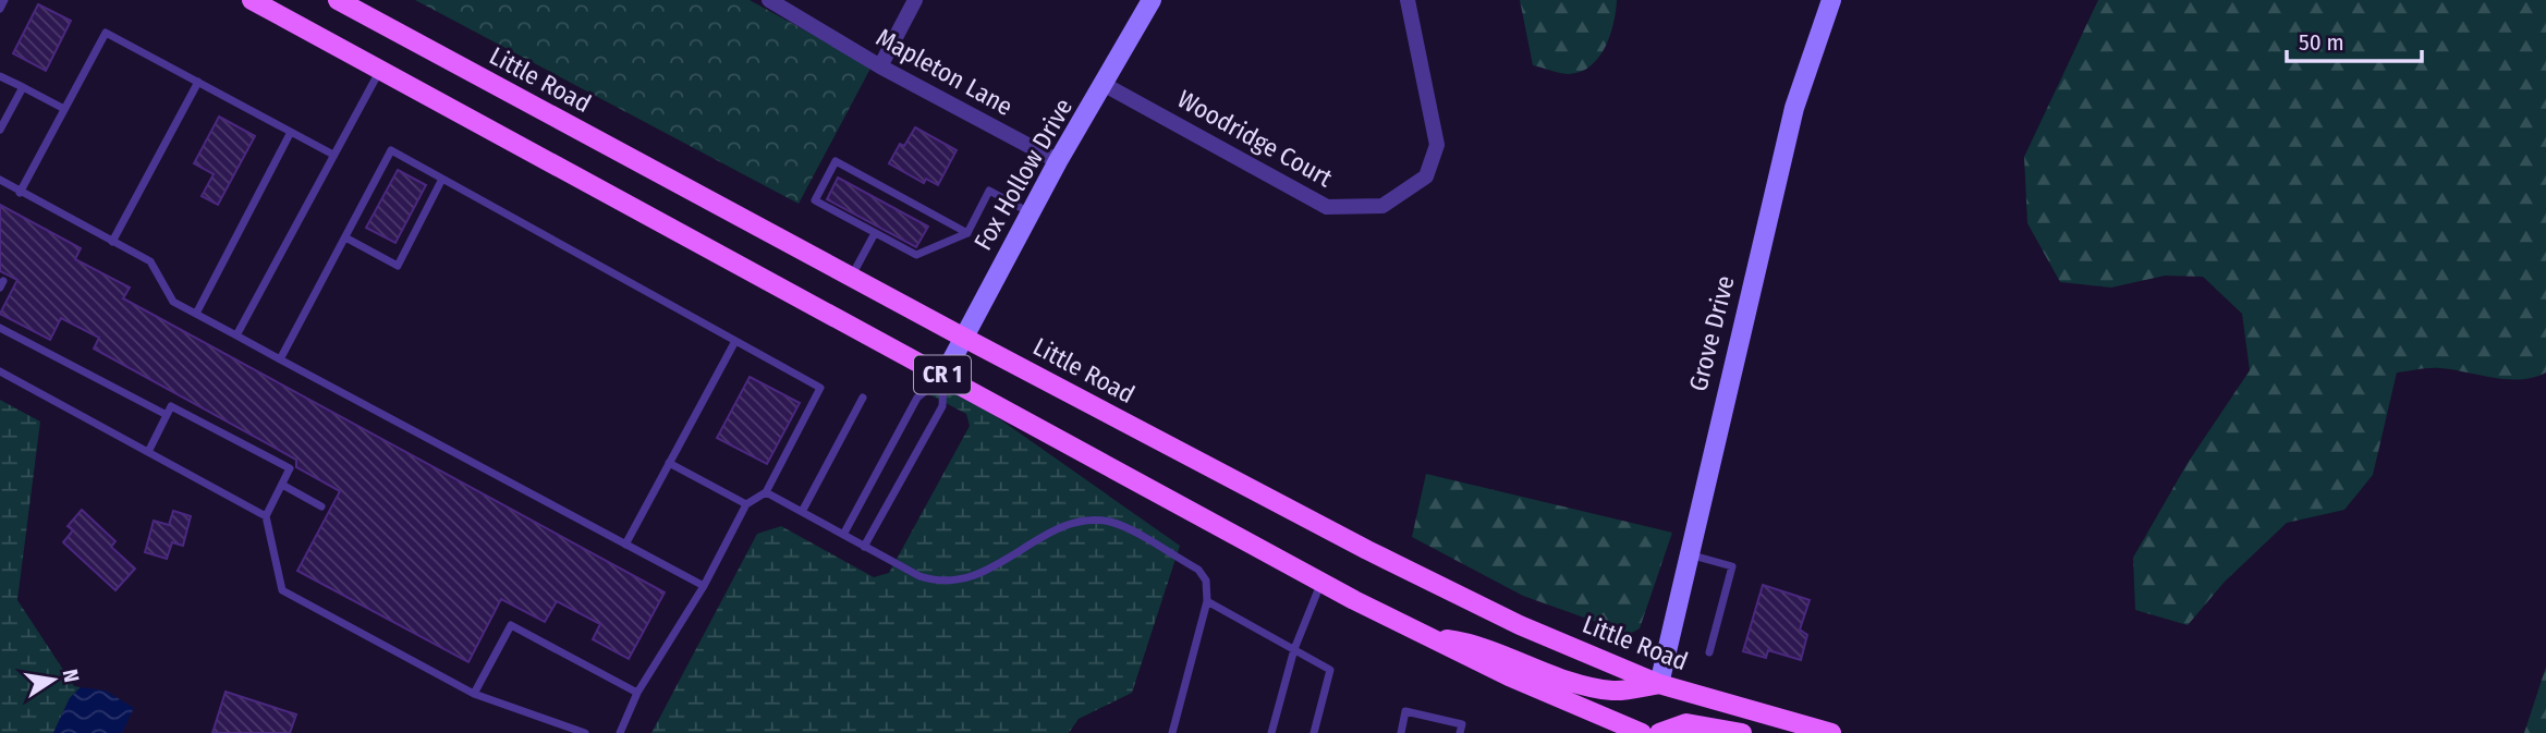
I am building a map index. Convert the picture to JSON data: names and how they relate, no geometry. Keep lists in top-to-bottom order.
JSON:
{
  "streets": {
    "main road": ["Little Road", "CR 1"],
    "street": [
      "Mapleton Lane",
      "Woodridge Court",
      "Fox Hollow Drive",
      "Grove Drive"
    ]
  },
  "crossings": [
    ["Mapleton Lane", "Fox Hollow Drive"],
    ["Little Road", "Fox Hollow Drive"],
    ["Little Road", "Grove Drive"],
    ["Woodridge Court", "Fox Hollow Drive"],
    ["Fox Hollow Drive", "CR 1"]
  ],
  "scale_bar": "50 m",
  "north": "right"
}
